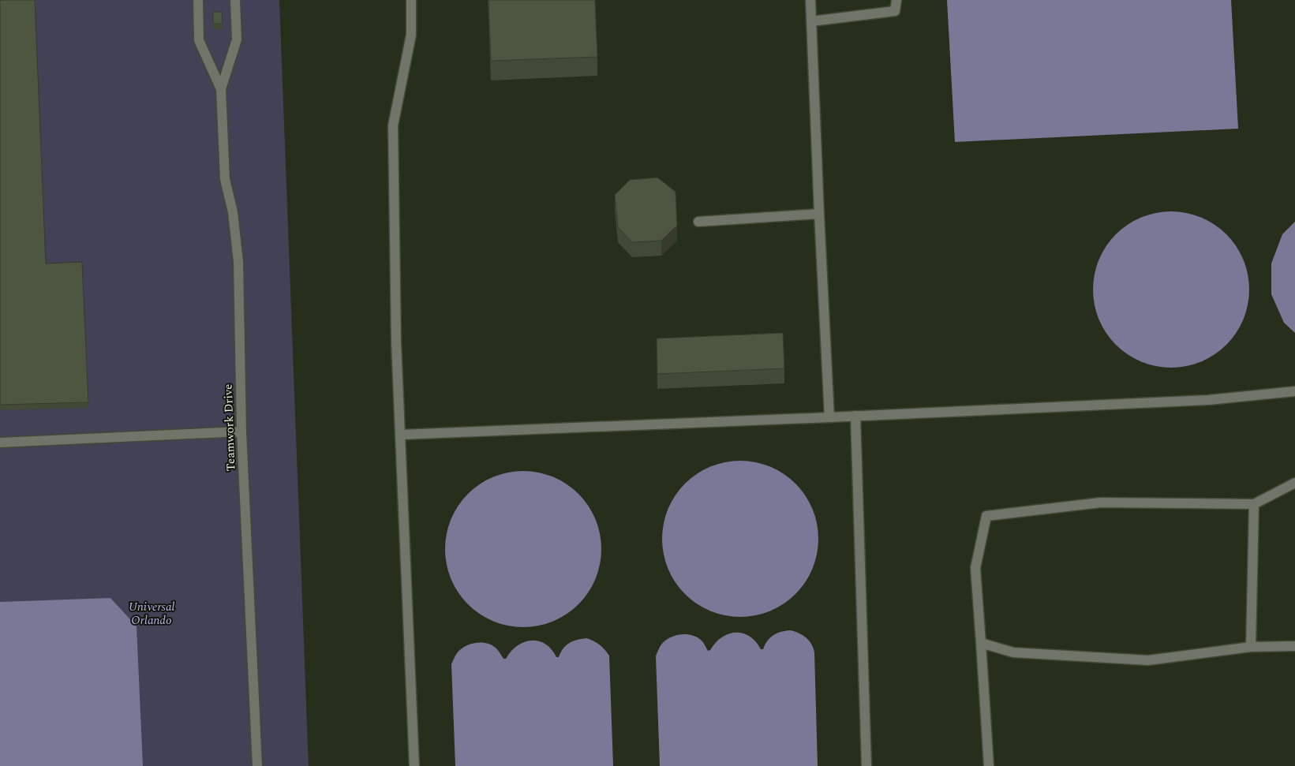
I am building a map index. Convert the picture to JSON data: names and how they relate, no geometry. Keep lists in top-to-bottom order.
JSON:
{
  "streets": {
    "street": ["Teamwork Drive"]
  },
  "parks": ["Universal Orlando"]
}
